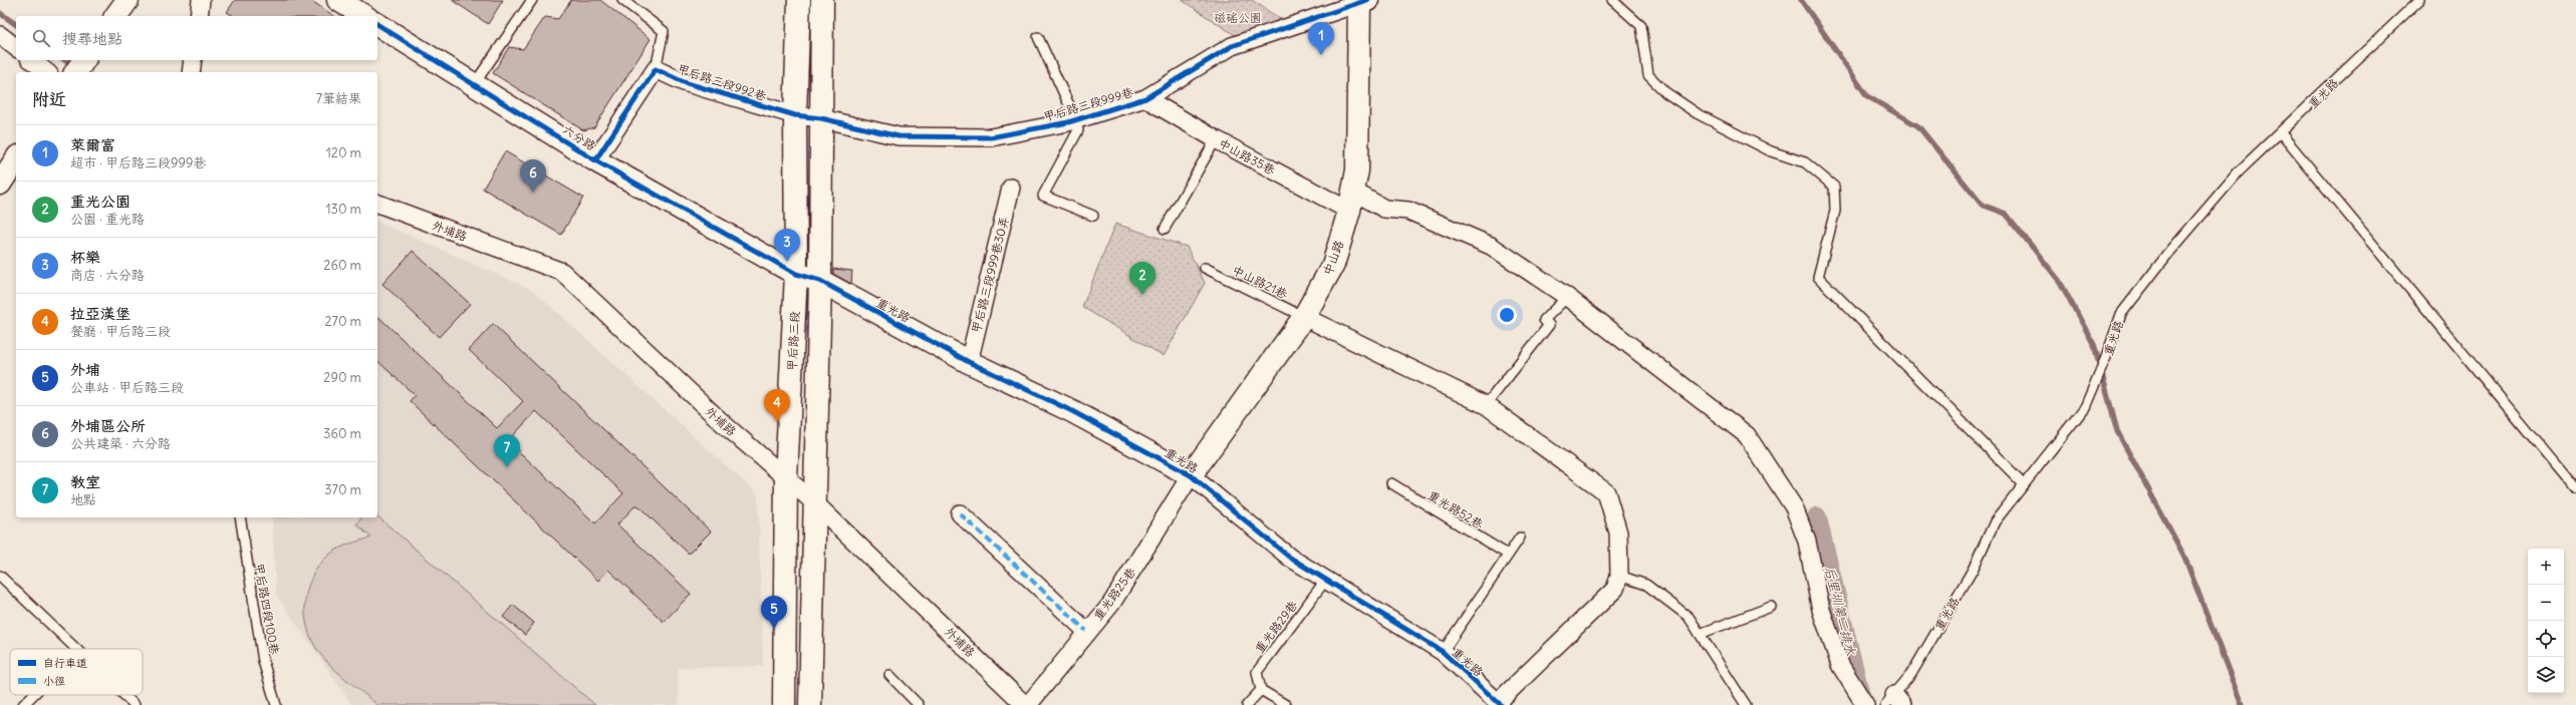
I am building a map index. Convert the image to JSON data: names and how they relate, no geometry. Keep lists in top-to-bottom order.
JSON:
{
  "streets": {
    "street": [
      "甲后路三段992巷",
      "重光路",
      "甲后路三段999巷",
      "六分路",
      "中山路35巷",
      "外埔路",
      "中山路",
      "甲后路三段999巷30弄",
      "甲后路三段",
      "重光路25巷"
    ],
    "lane": [
      "中山路21巷",
      "重光路52巷",
      "甲后路四段100巷",
      "重光路29巷"
    ]
  },
  "crossings": [
    ["甲后路三段992巷", "甲后路三段999巷"],
    ["甲后路三段992巷", "甲后路三段"],
    ["重光路", "六分路"],
    ["重光路", "中山路"],
    ["重光路", "甲后路三段999巷30弄"],
    ["重光路", "中山路21巷"],
    ["重光路", "甲后路三段"],
    ["重光路", "重光路25巷"],
    ["重光路", "重光路29巷"],
    ["甲后路三段999巷", "中山路35巷"],
    ["甲后路三段999巷", "中山路"],
    ["甲后路三段999巷", "甲后路三段"],
    ["六分路", "甲后路三段"],
    ["中山路35巷", "中山路"],
    ["外埔路", "甲后路三段"],
    ["外埔路", "重光路25巷"],
    ["中山路", "中山路21巷"],
    ["中山路", "重光路25巷"]
  ],
  "water": ["后里圳第二排水"],
  "parks": ["磁磘公園"],
  "legend": ["自行車道", "小徑"],
  "page": {
    "search": "搜尋地點",
    "pins": [
      "1",
      "6",
      "3",
      "2",
      "4",
      "7",
      "5"
    ],
    "heading": ["附近", "7筆結果"],
    "list": [
      {
        "mark": "1",
        "name": "萊爾富",
        "note": "超市 · 甲后路三段999巷",
        "value": "120 m"
      },
      {
        "mark": "2",
        "name": "重光公園",
        "note": "公園 · 重光路",
        "value": "130 m"
      },
      {
        "mark": "3",
        "name": "杯樂",
        "note": "商店 · 六分路",
        "value": "260 m"
      },
      {
        "mark": "4",
        "name": "拉亞漢堡",
        "note": "餐廳 · 甲后路三段",
        "value": "270 m"
      },
      {
        "mark": "5",
        "name": "外埔",
        "note": "公車站 · 甲后路三段",
        "value": "290 m"
      },
      {
        "mark": "6",
        "name": "外埔區公所",
        "note": "公共建築 · 六分路",
        "value": "360 m"
      },
      {
        "mark": "7",
        "name": "教室",
        "note": "地點",
        "value": "370 m"
      }
    ],
    "map_buttons": ["+", "−"]
  }
}
